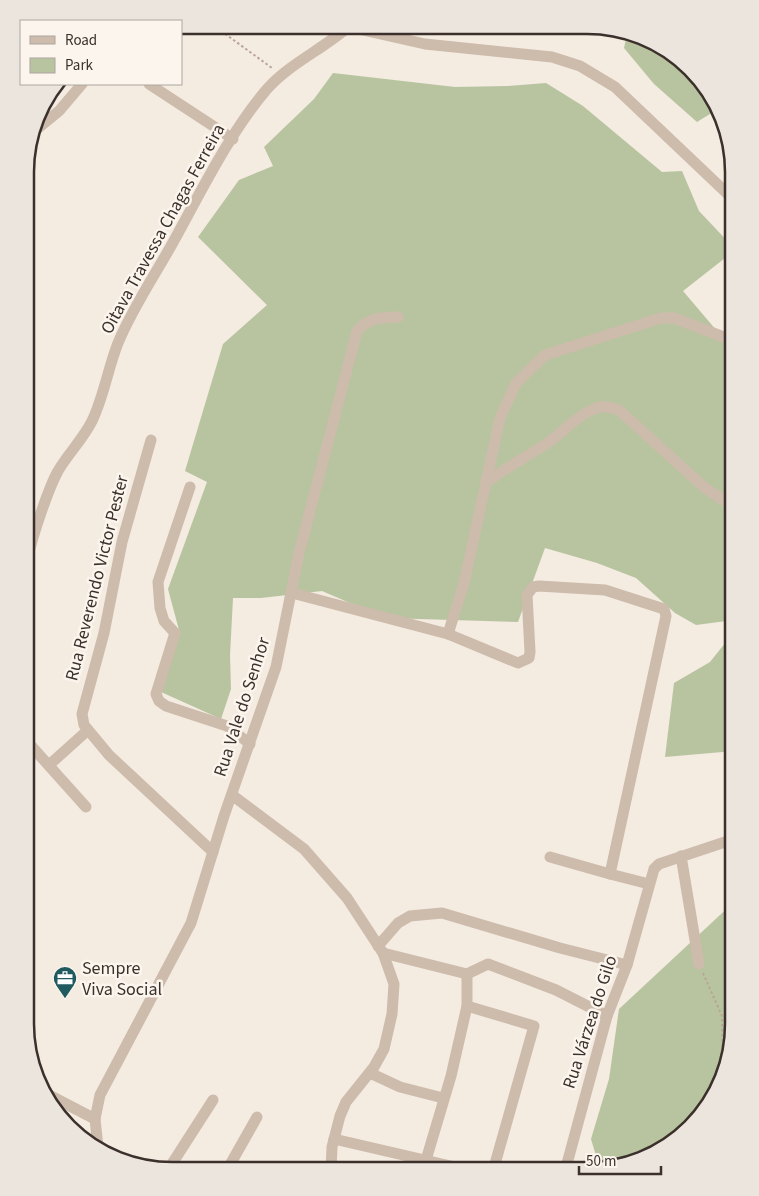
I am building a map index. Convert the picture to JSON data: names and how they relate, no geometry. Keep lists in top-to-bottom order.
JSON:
{
  "streets": {
    "street": [
      "Oitava Travessa Chagas Ferreira",
      "Rua Reverendo Victor Pester",
      "Rua Vale do Senhor",
      "Rua Várzea do Gilo"
    ]
  },
  "places": {
    "office": ["Sempre Viva Social"]
  },
  "legend": ["Road", "Park"],
  "scale_bar": "50 m"
}
